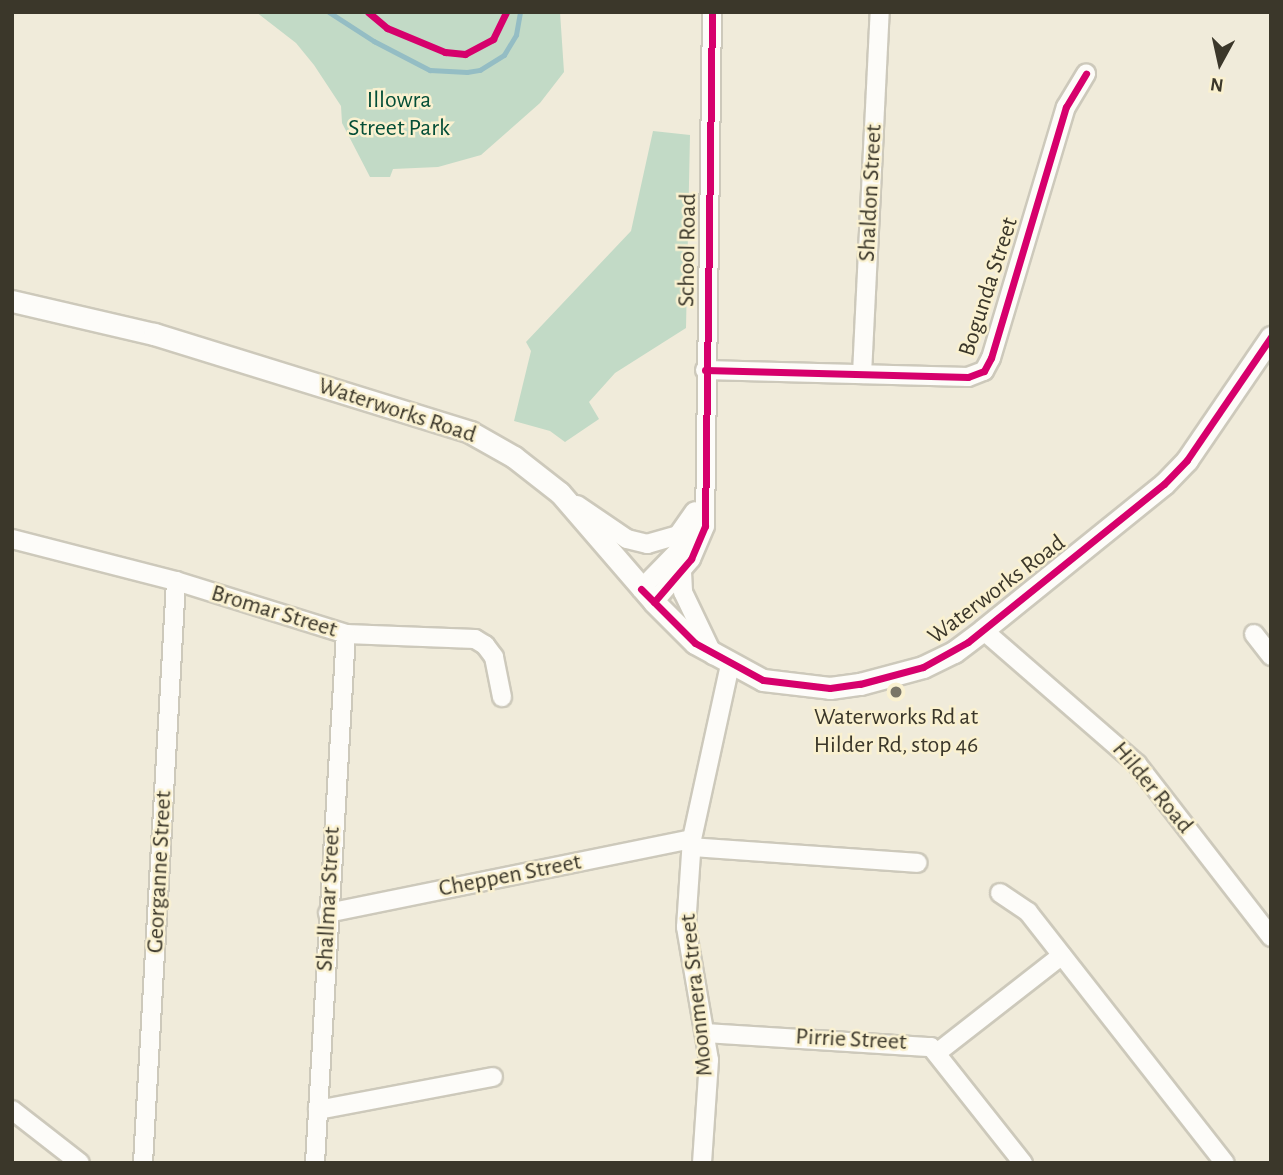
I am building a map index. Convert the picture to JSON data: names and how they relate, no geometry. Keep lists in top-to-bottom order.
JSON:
{
  "streets": {
    "main road": ["Waterworks Road"],
    "street": [
      "Shaldon Street",
      "School Road",
      "Bogunda Street",
      "Bromar Street",
      "Hilder Road",
      "Georganne Street",
      "Cheppen Street",
      "Shallmar Street",
      "Moonmera Street",
      "Pirrie Street"
    ]
  },
  "crossings": [
    ["Shaldon Street", "Bogunda Street"],
    ["School Road", "Bogunda Street"],
    ["School Road", "Waterworks Road"],
    ["Waterworks Road", "Hilder Road"],
    ["Waterworks Road", "Moonmera Street"],
    ["Bromar Street", "Georganne Street"],
    ["Bromar Street", "Shallmar Street"],
    ["Cheppen Street", "Shallmar Street"],
    ["Cheppen Street", "Moonmera Street"],
    ["Moonmera Street", "Pirrie Street"]
  ],
  "parks": ["Illowra Street Park"],
  "places": ["Waterworks Rd at Hilder Rd, stop 46"],
  "north": "bottom"
}
